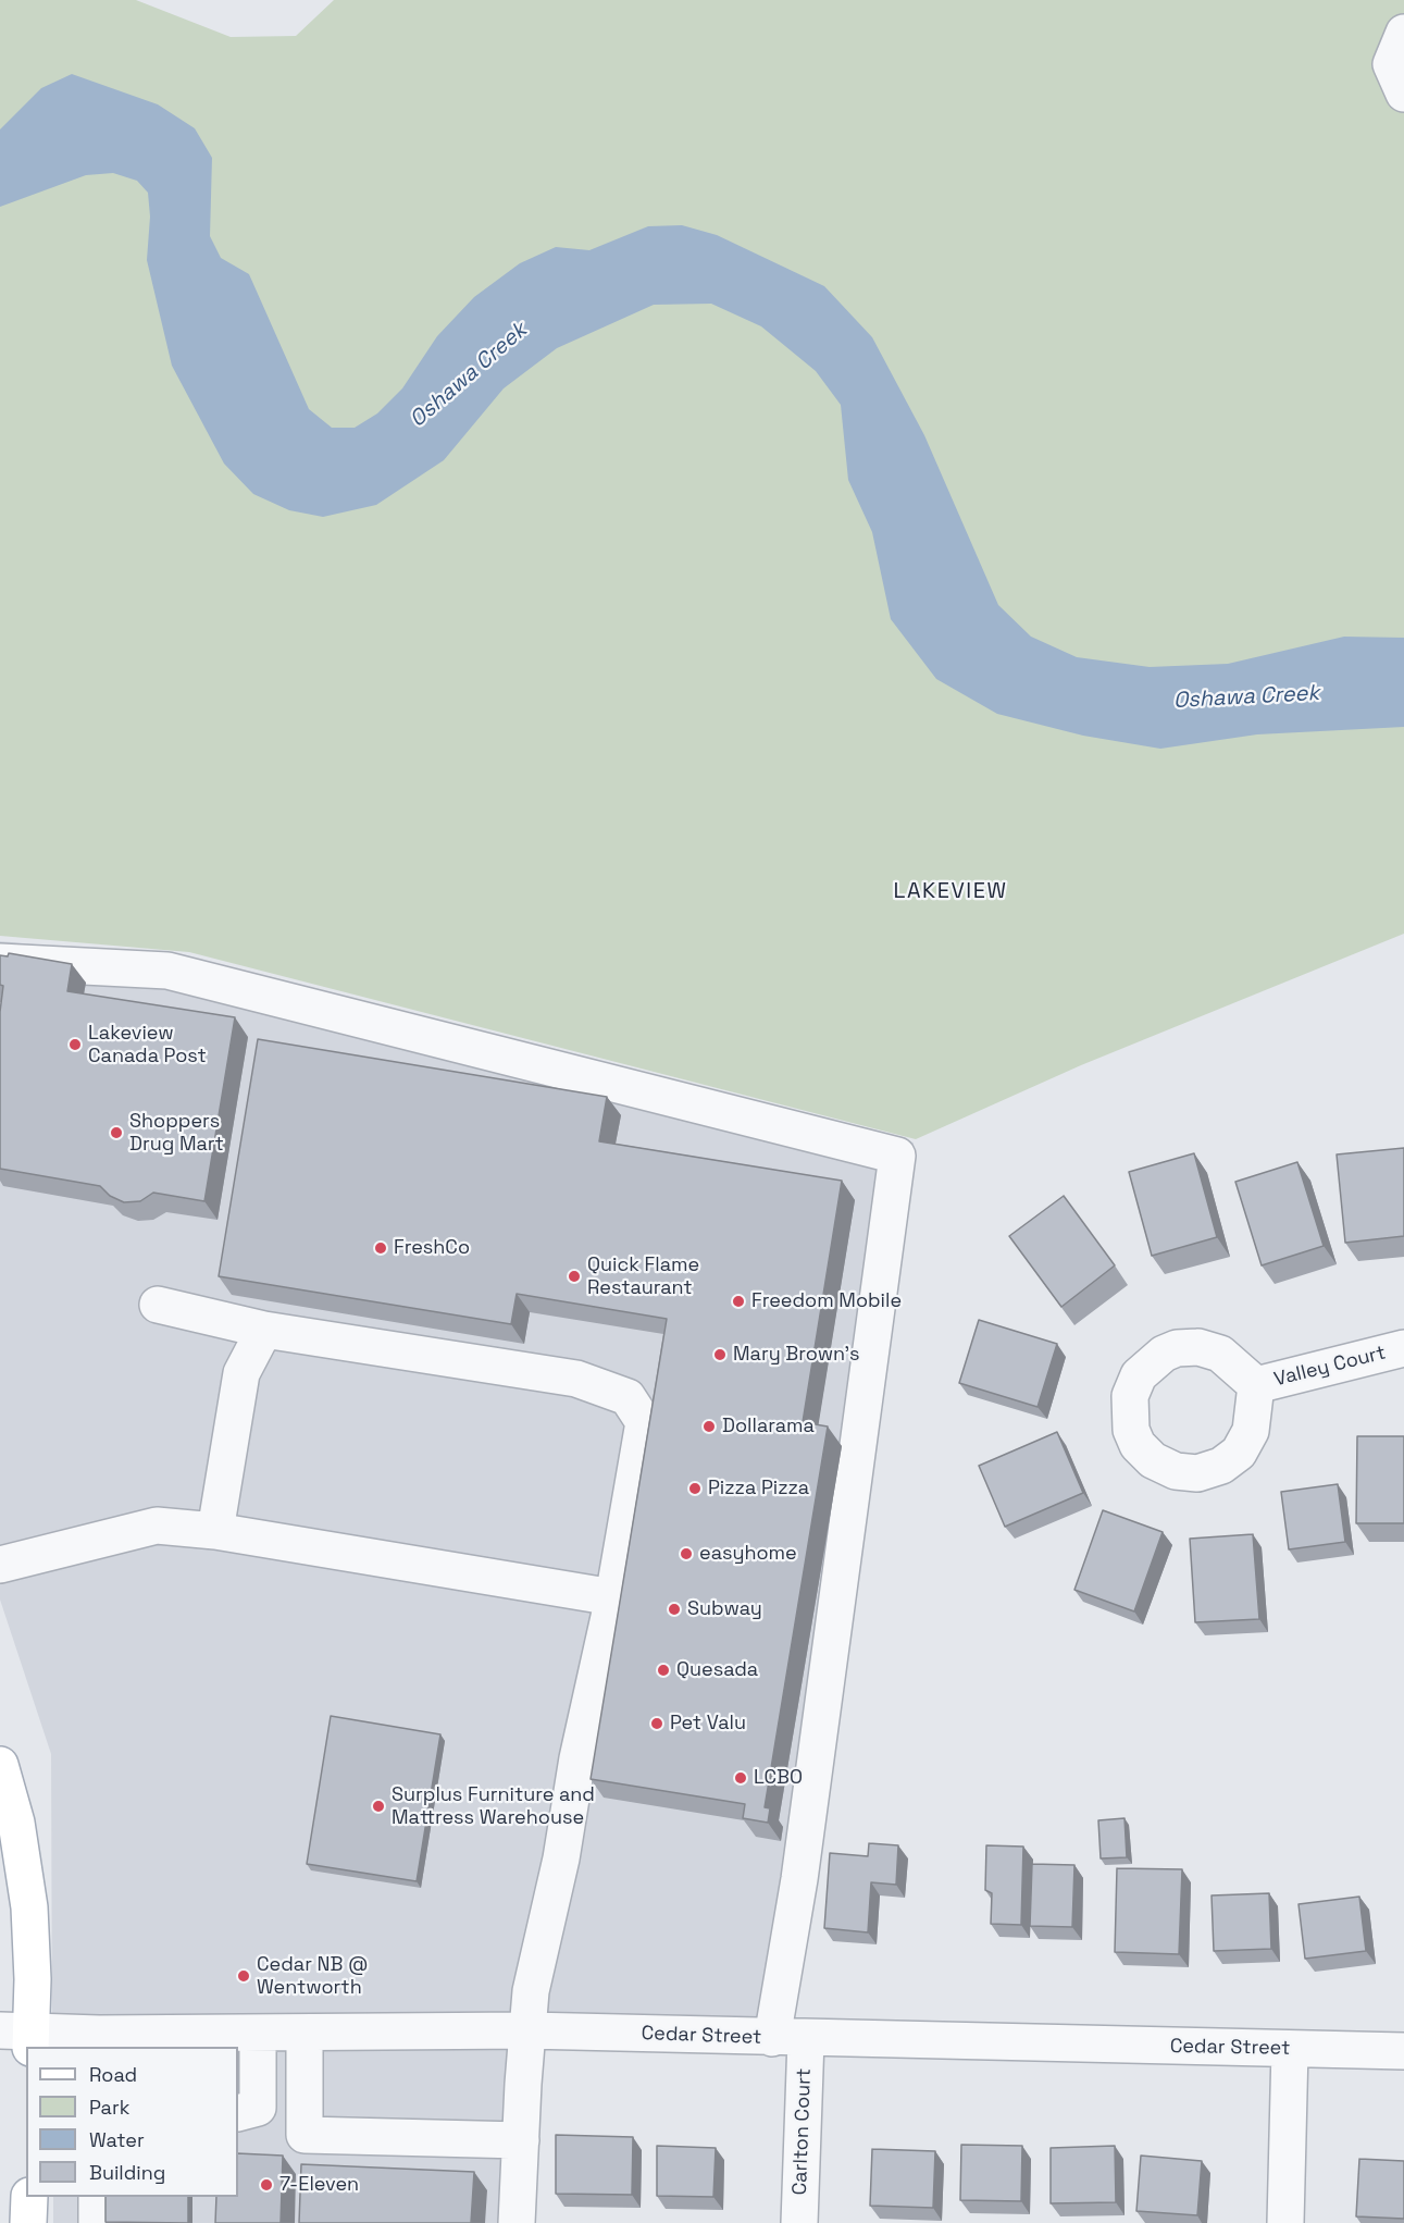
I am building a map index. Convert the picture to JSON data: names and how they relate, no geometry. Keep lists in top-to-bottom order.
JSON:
{
  "streets": {
    "street": ["Valley Court", "Cedar Street", "Carlton Court"]
  },
  "crossings": [
    ["Cedar Street", "Carlton Court"]
  ],
  "districts": ["LAKEVIEW"],
  "water": ["Oshawa Creek"],
  "places": [
    "Lakeview Canada Post",
    "Shoppers Drug Mart",
    "FreshCo",
    "Quick Flame Restaurant",
    "Freedom Mobile",
    "Mary Brown's",
    "Dollarama",
    "Pizza Pizza",
    "easyhome",
    "Subway",
    "Quesada",
    "Pet Valu",
    "LCBO",
    "Surplus Furniture and Mattress Warehouse",
    "Cedar NB @ Wentworth",
    "7-Eleven"
  ],
  "legend": [
    "Road",
    "Park",
    "Water",
    "Building"
  ]
}
